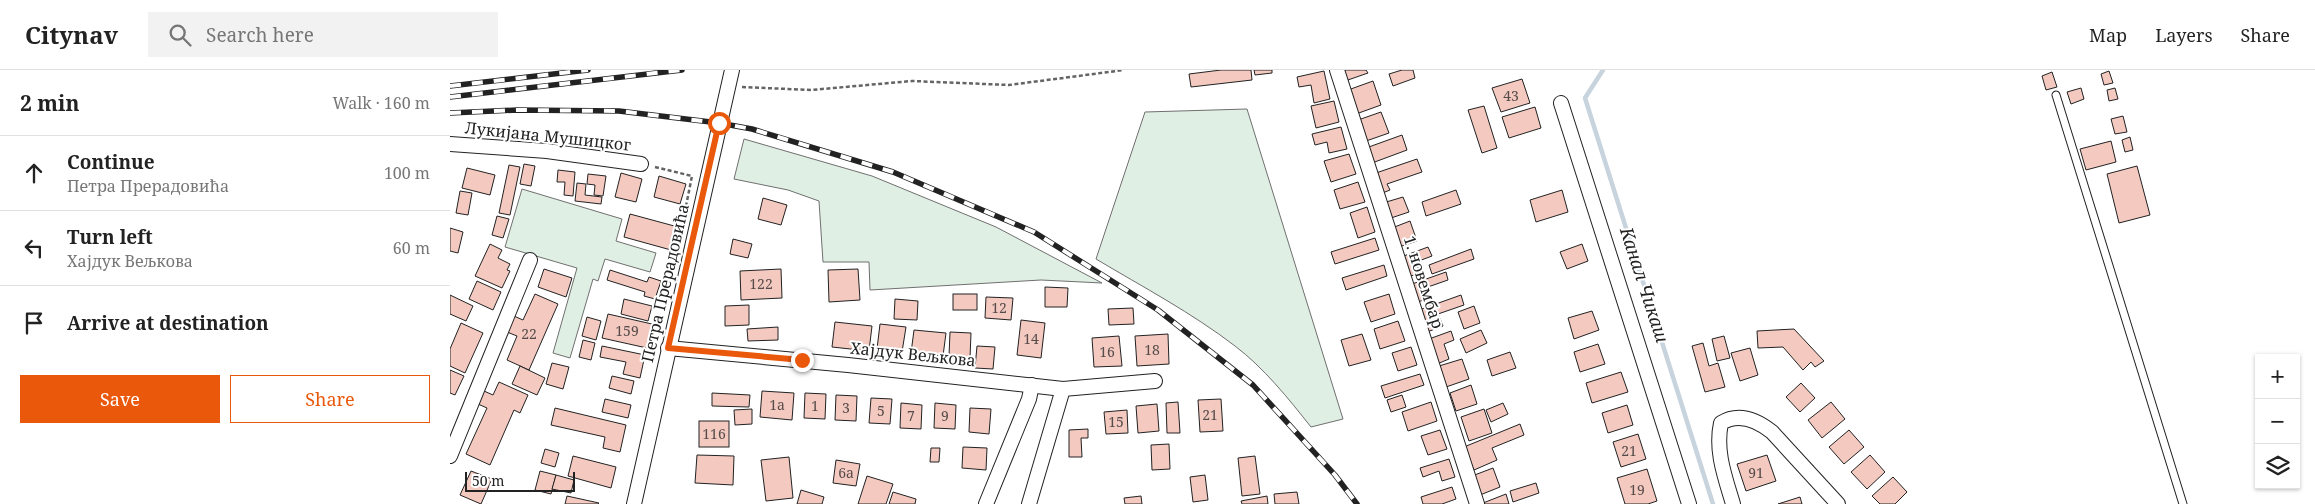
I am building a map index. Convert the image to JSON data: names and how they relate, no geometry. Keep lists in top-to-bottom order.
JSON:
{
  "streets": {
    "street": [
      "Лукијана Мушицког",
      "1. новембар",
      "Петра Прерадовића",
      "Хајдук Вељкова"
    ]
  },
  "crossings": [
    ["Петра Прерадовића", "Хајдук Вељкова"]
  ],
  "water": ["Канал Чикаш"],
  "house_numbers": [
    "43",
    "122",
    "12",
    "159",
    "22",
    "14",
    "18",
    "16",
    "1a",
    "1",
    "3",
    "5",
    "21",
    "7",
    "9",
    "15",
    "116",
    "21",
    "6a",
    "91",
    "19"
  ],
  "scale_bar": "50 m",
  "page": {
    "header": "Citynav",
    "search": "Search here",
    "nav": ["Map", "Layers", "Share"],
    "heading": ["2 min", "Walk · 160 m"],
    "list": [
      ["Continue", "Петра Прерадовића", "100 m"],
      ["Turn left", "Хајдук Вељкова", "60 m"],
      "Arrive at destination"
    ],
    "map_buttons": ["+", "−"],
    "buttons": ["Save", "Share"],
    "scale": "50 m"
  }
}
